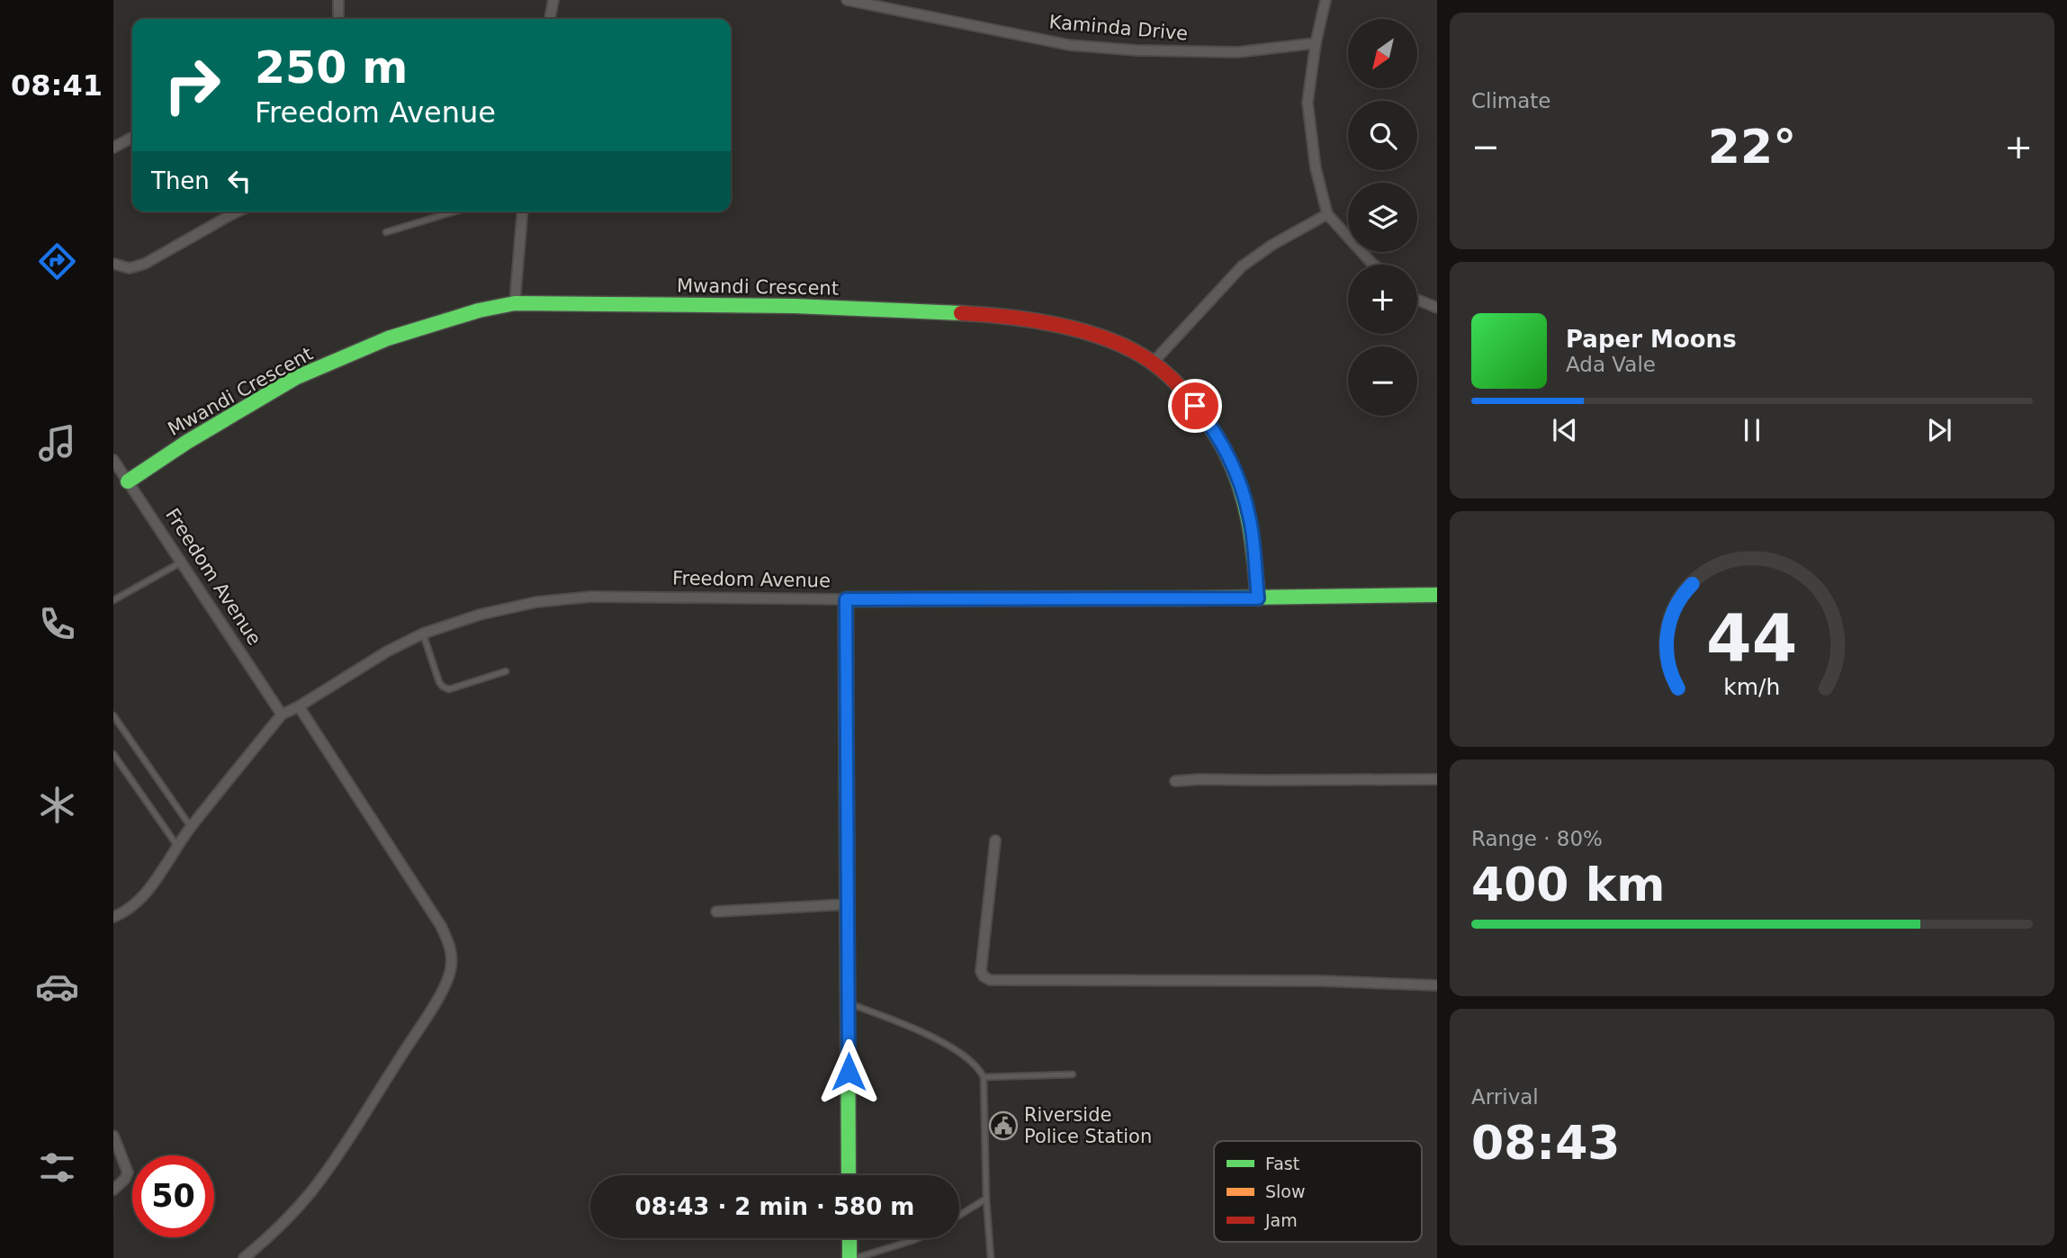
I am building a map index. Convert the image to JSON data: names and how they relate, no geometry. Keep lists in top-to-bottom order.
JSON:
{
  "streets": {
    "street": ["Kaminda Drive", "Mwandi Crescent", "Freedom Avenue"]
  },
  "crossings": [
    ["Mwandi Crescent", "Freedom Avenue"]
  ],
  "places": {
    "public building": ["Riverside Police Station"]
  },
  "legend": ["Fast", "Slow", "Jam"],
  "north": "bottom left",
  "page": {
    "tabs": "08:41",
    "tile": [
      "Climate",
      ["Range · 80%", "400 km"],
      ["Arrival", "08:43"]
    ],
    "map_buttons": ["+", "−"],
    "turn": ["250 m", "Freedom Avenue"],
    "heat": ["−", "22°", "+"],
    "then": "Then",
    "song": ["Paper Moons", "Ada Vale"],
    "limit": "50",
    "trip": "08:43 · 2 min · 580 m",
    "gauge": ["44", "km/h"]
  }
}
